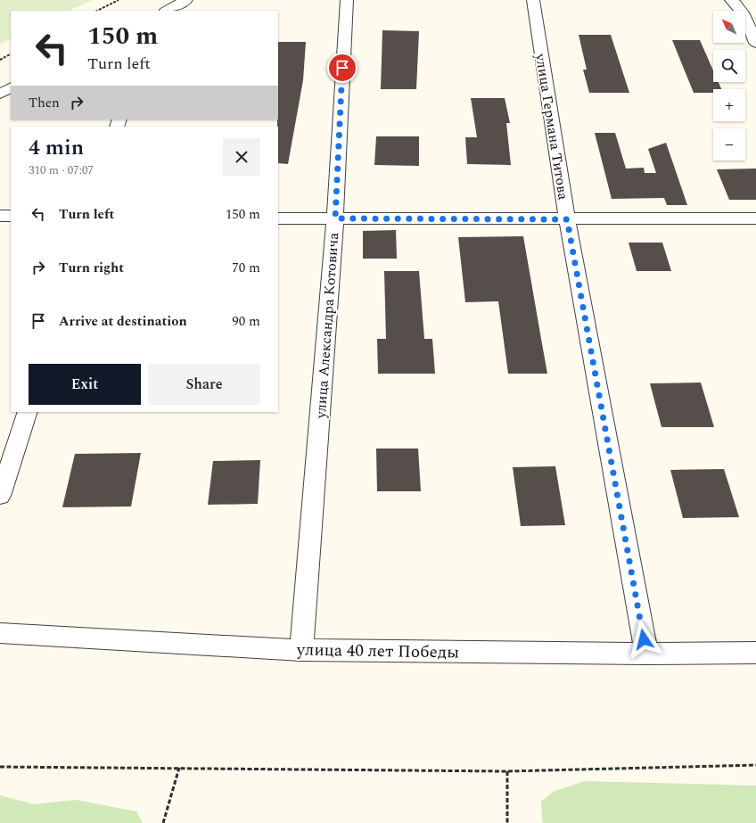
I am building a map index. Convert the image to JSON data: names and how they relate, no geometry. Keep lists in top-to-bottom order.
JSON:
{
  "streets": {
    "street": ["улица Германа Титова", "улица Александра Котовича", "улица 40 лет Победы"]
  },
  "crossings": [
    ["улица Германа Титова", "улица 40 лет Победы"],
    ["улица Александра Котовича", "улица 40 лет Победы"]
  ],
  "north": "top left",
  "page": {
    "map_buttons": ["+", "−"],
    "turn": ["150 m", "Turn left"],
    "then": "Then",
    "heading": ["4 min", "310 m · 07:07"],
    "list": [
      {
        "name": "Turn left",
        "value": "150 m"
      },
      {
        "name": "Turn right",
        "value": "70 m"
      },
      {
        "name": "Arrive at destination",
        "value": "90 m"
      }
    ],
    "buttons": ["Exit", "Share"]
  }
}
